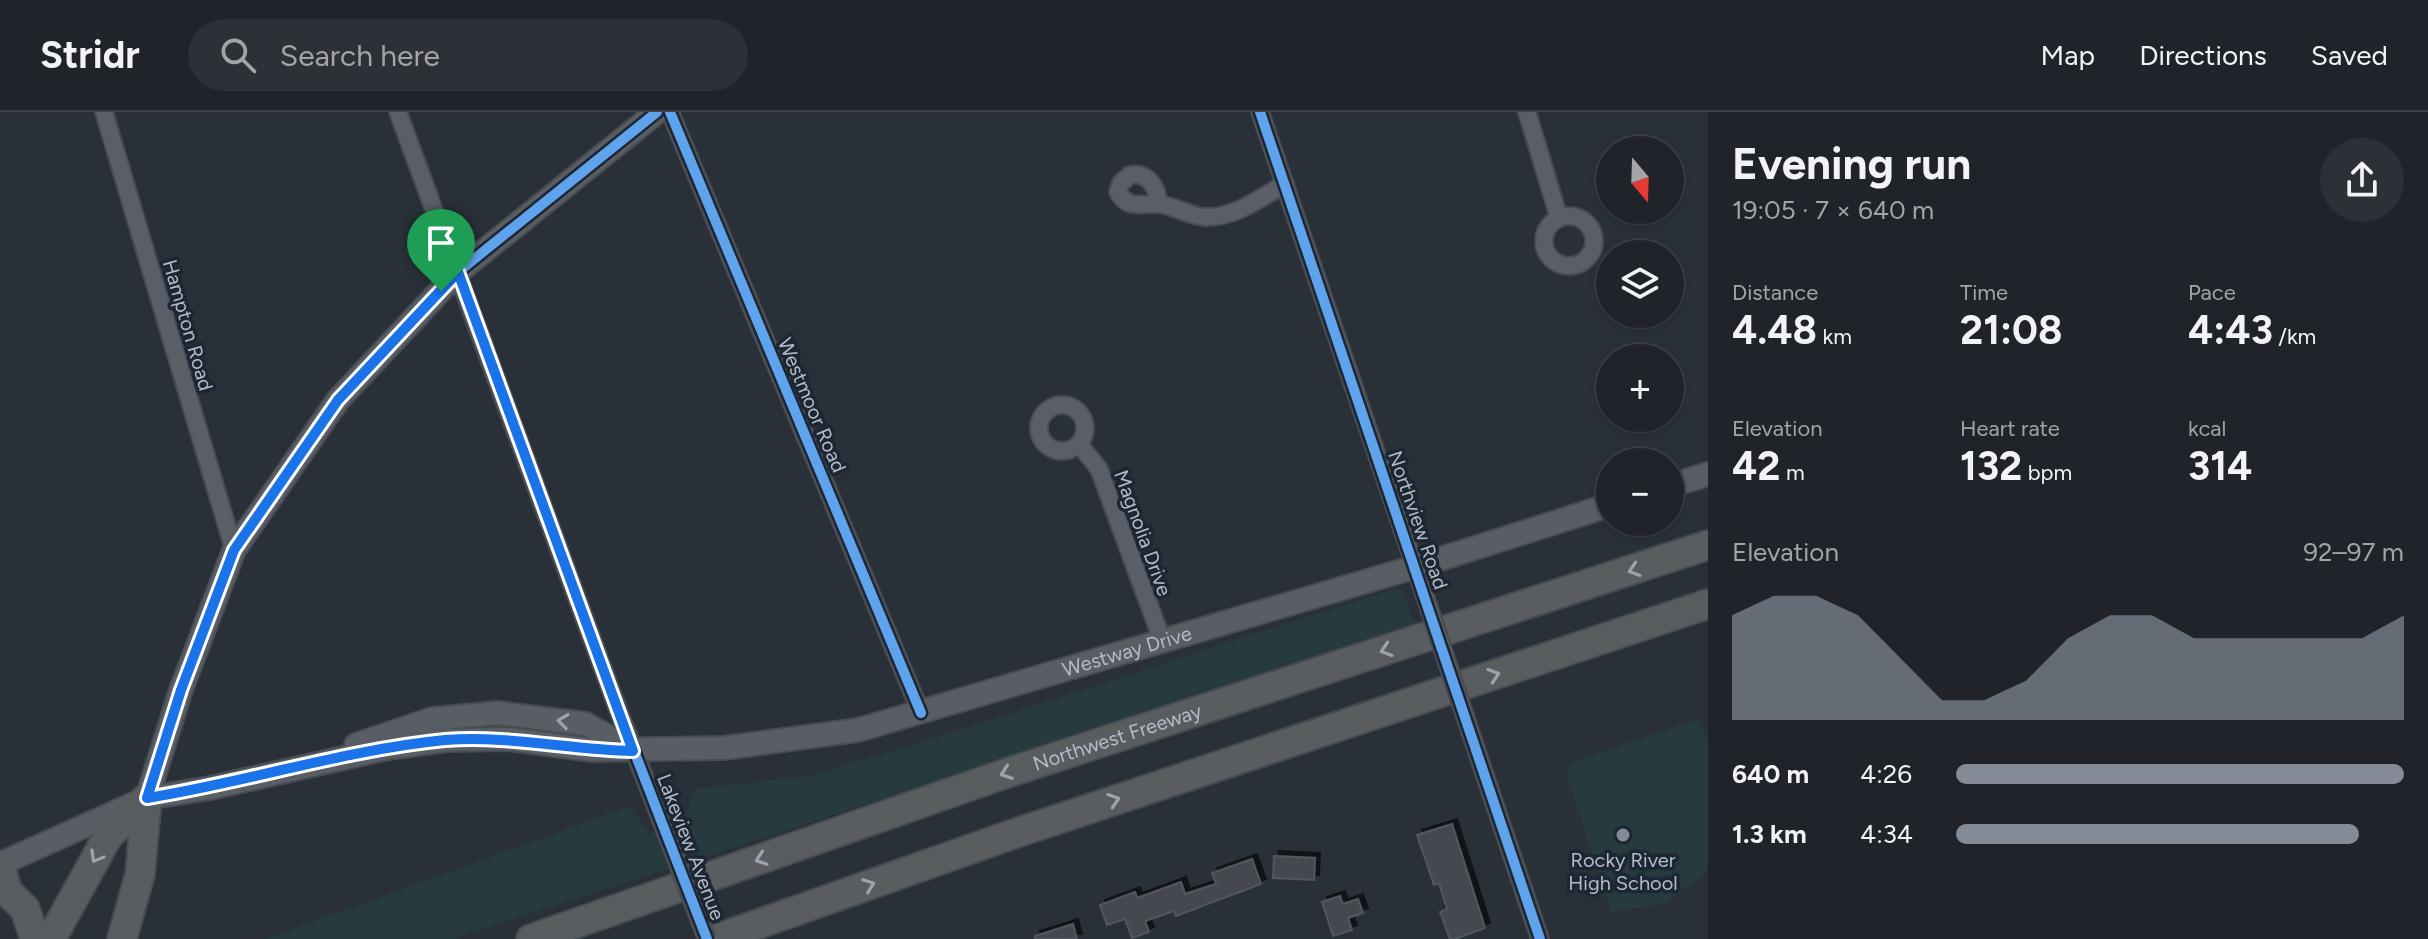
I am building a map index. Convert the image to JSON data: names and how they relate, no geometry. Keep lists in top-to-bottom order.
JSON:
{
  "streets": {
    "highway": ["Northwest Freeway"],
    "main road": ["Westway Drive"],
    "street": [
      "Hampton Road",
      "Westmoor Road",
      "Northview Road",
      "Magnolia Drive",
      "Lakeview Avenue"
    ]
  },
  "crossings": [
    ["Westmoor Road", "Westway Drive"],
    ["Northview Road", "Westway Drive"],
    ["Magnolia Drive", "Westway Drive"],
    ["Westway Drive", "Lakeview Avenue"]
  ],
  "places": ["Rocky River High School"],
  "north": "bottom",
  "page": {
    "header": "Stridr",
    "search": "Search here",
    "nav": ["Map", "Directions", "Saved"],
    "heading": ["Evening run", "19:05 · 7 × 640 m"],
    "map_buttons": ["+", "−"],
    "stats": [
      ["Distance", "4.48 km"],
      ["Time", "21:08"],
      ["Pace", "4:43 /km"],
      ["Elevation", "42 m"],
      ["Heart rate", "132 bpm"],
      ["kcal", "314"]
    ],
    "chart": ["Elevation", "92–97 m"],
    "list": [
      {
        "name": "640 m",
        "note": "4:26"
      },
      {
        "name": "1.3 km",
        "note": "4:34"
      }
    ]
  }
}
